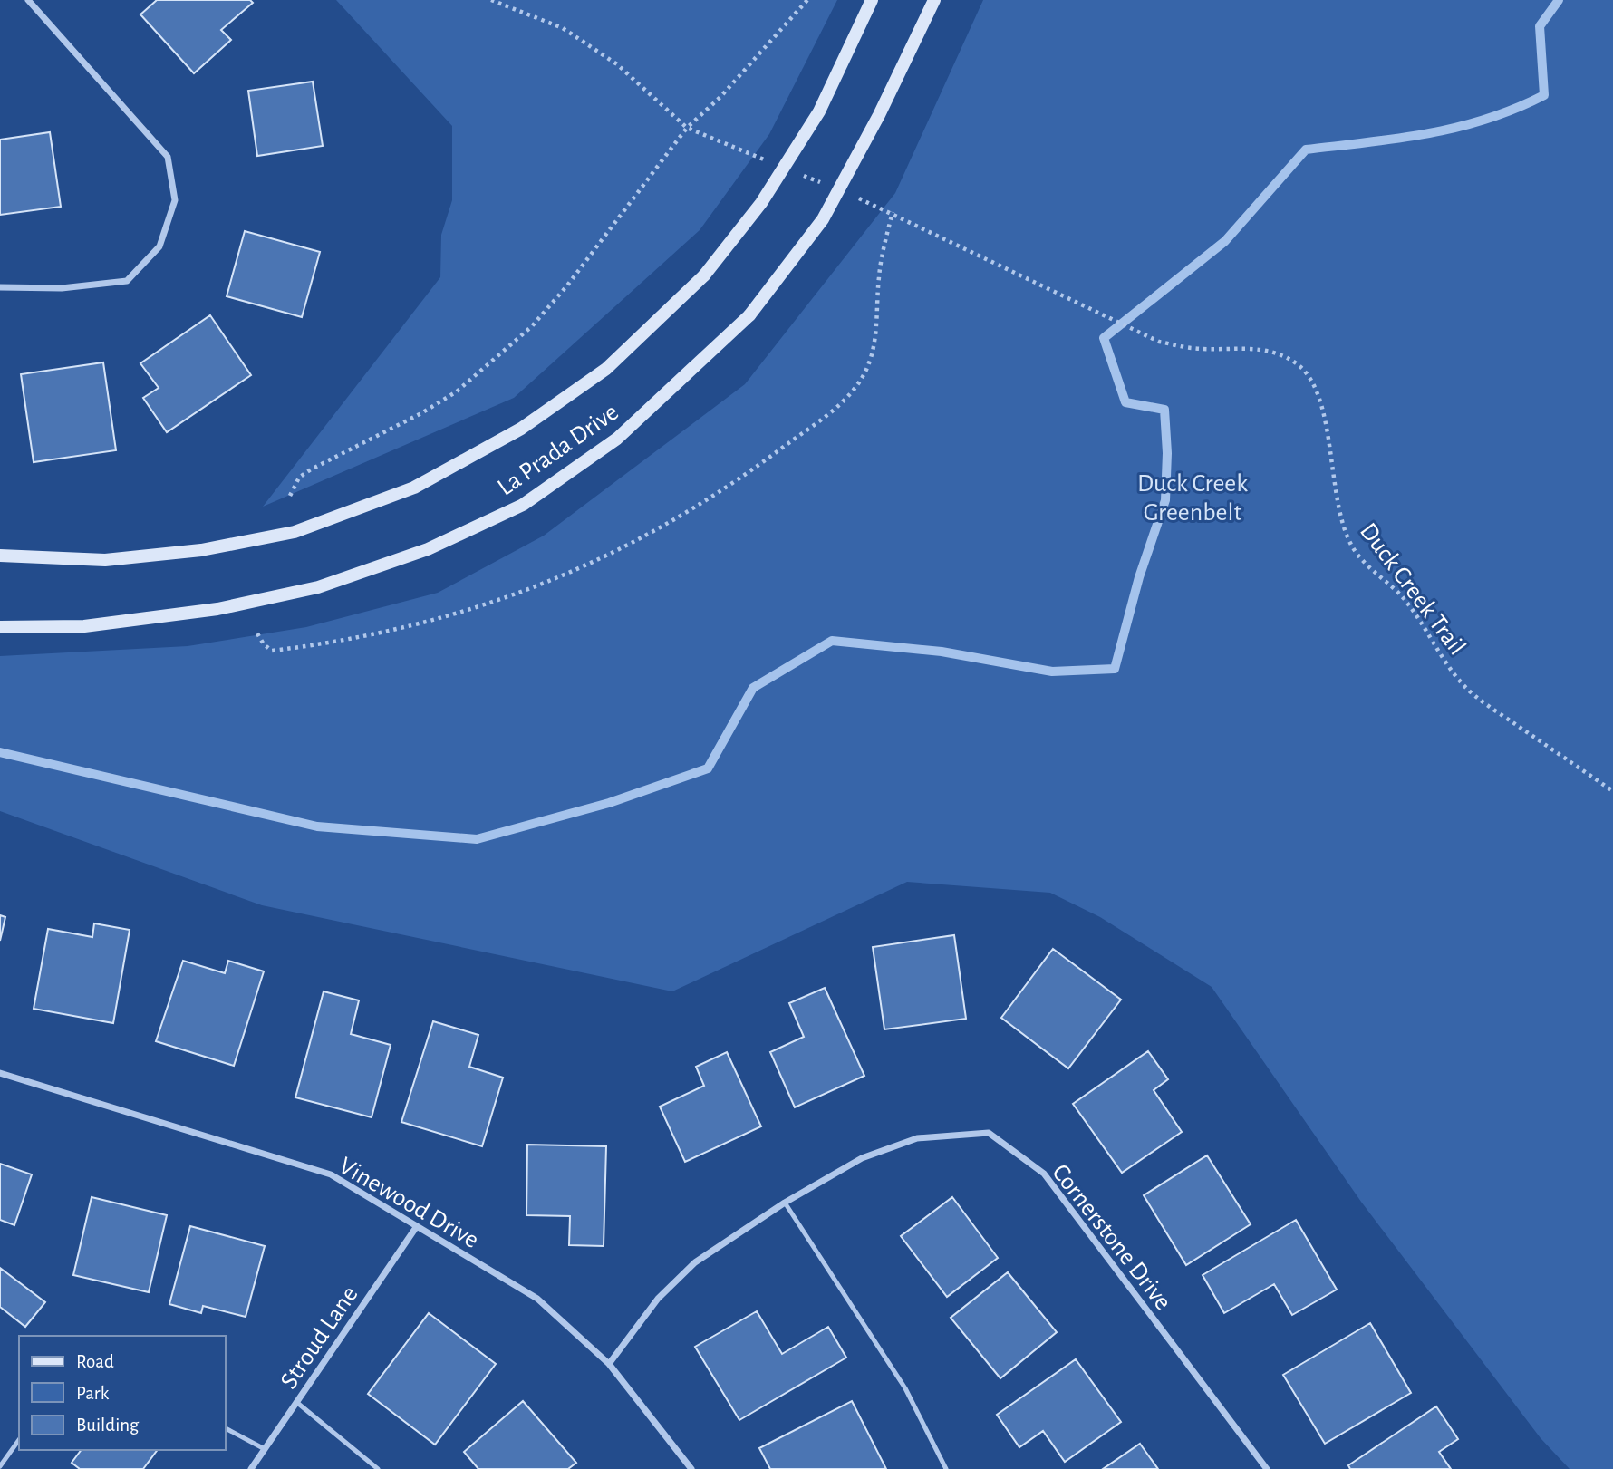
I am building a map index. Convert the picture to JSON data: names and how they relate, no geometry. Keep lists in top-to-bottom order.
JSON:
{
  "streets": {
    "main road": ["La Prada Drive"],
    "street": ["Vinewood Drive", "Cornerstone Drive", "Stroud Lane"],
    "path": ["Duck Creek Trail"]
  },
  "crossings": [
    ["Vinewood Drive", "Cornerstone Drive"],
    ["Vinewood Drive", "Stroud Lane"]
  ],
  "parks": ["Duck Creek Greenbelt"],
  "legend": ["Road", "Park", "Building"]
}
